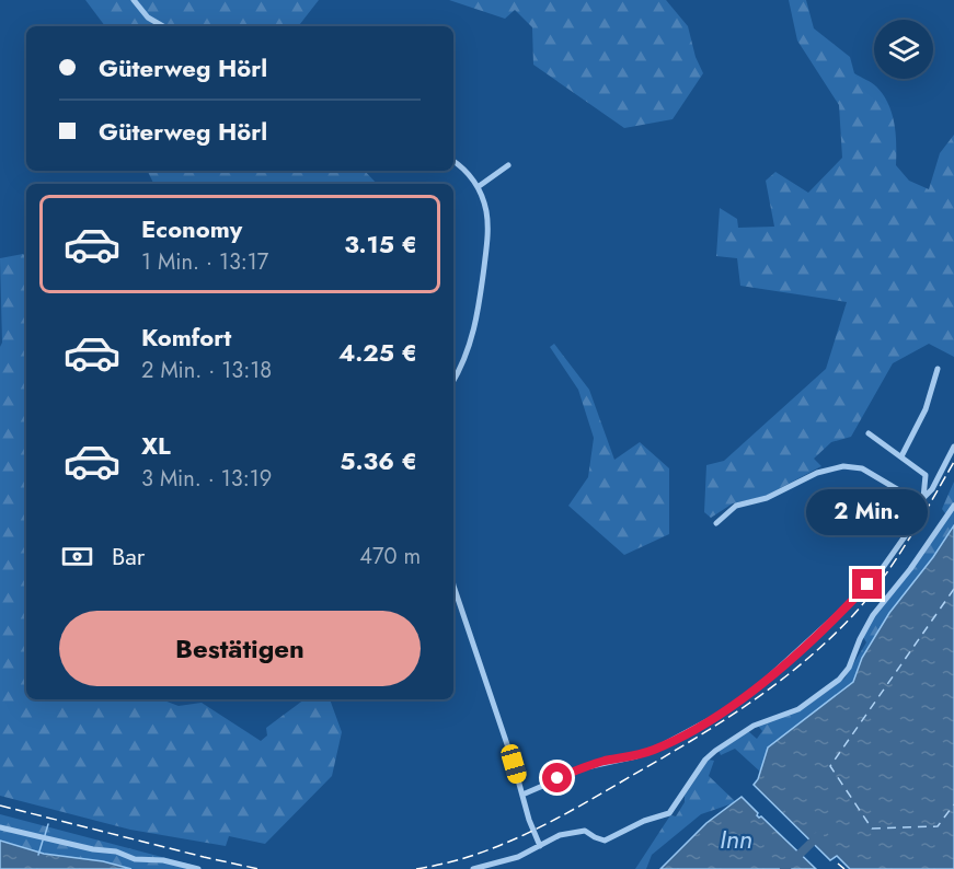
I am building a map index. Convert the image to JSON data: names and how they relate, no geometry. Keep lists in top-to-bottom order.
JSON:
{
  "water": ["Inn"],
  "page": {
    "banner": ["Güterweg Hörl", "Güterweg Hörl"],
    "list": [
      {
        "name": "Economy",
        "note": "1 Min. · 13:17",
        "value": "3.15 €"
      },
      {
        "name": "Komfort",
        "note": "2 Min. · 13:18",
        "value": "4.25 €"
      },
      {
        "name": "XL",
        "note": "3 Min. · 13:19",
        "value": "5.36 €"
      }
    ],
    "bubble": "2 Min.",
    "pay": ["Bar", "470 m"],
    "buttons": "Bestätigen"
  }
}
